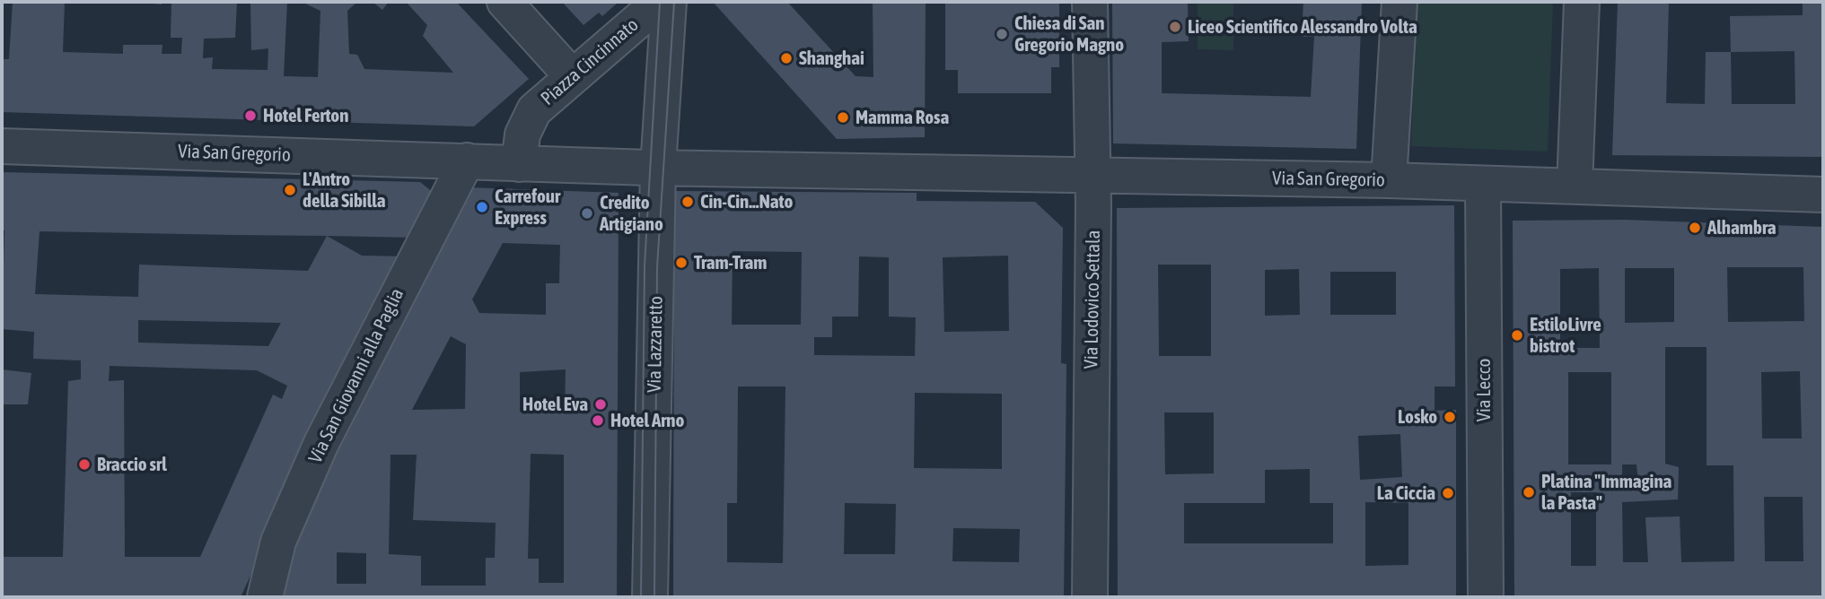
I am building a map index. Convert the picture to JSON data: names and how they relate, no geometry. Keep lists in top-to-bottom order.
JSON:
{
  "streets": {
    "street": [
      "Piazza Cincinnato",
      "Via San Gregorio",
      "Via Lodovico Settala",
      "Via Lazzaretto",
      "Via San Giovanni alla Paglia",
      "Via Lecco"
    ]
  },
  "crossings": [
    ["Piazza Cincinnato", "Via San Gregorio"],
    ["Piazza Cincinnato", "Via Lazzaretto"],
    ["Via San Gregorio", "Via Lodovico Settala"],
    ["Via San Gregorio", "Via Lazzaretto"],
    ["Via San Gregorio", "Via San Giovanni alla Paglia"],
    ["Via San Gregorio", "Via Lecco"]
  ],
  "places": [
    "Liceo Scientifico Alessandro Volta",
    "Chiesa di San Gregorio Magno",
    "Shanghai",
    "Hotel Ferton",
    "Mamma Rosa",
    "L'Antro della Sibilla",
    "Cin-Cin...Nato",
    "Carrefour Express",
    "Credito Artigiano",
    "Alhambra",
    "Tram-Tram",
    "EstiloLivre bistrot",
    "Hotel Eva",
    "Losko",
    "Hotel Arno",
    "Braccio srl",
    "Platina \"Immagina la Pasta\"",
    "La Ciccia"
  ]
}
